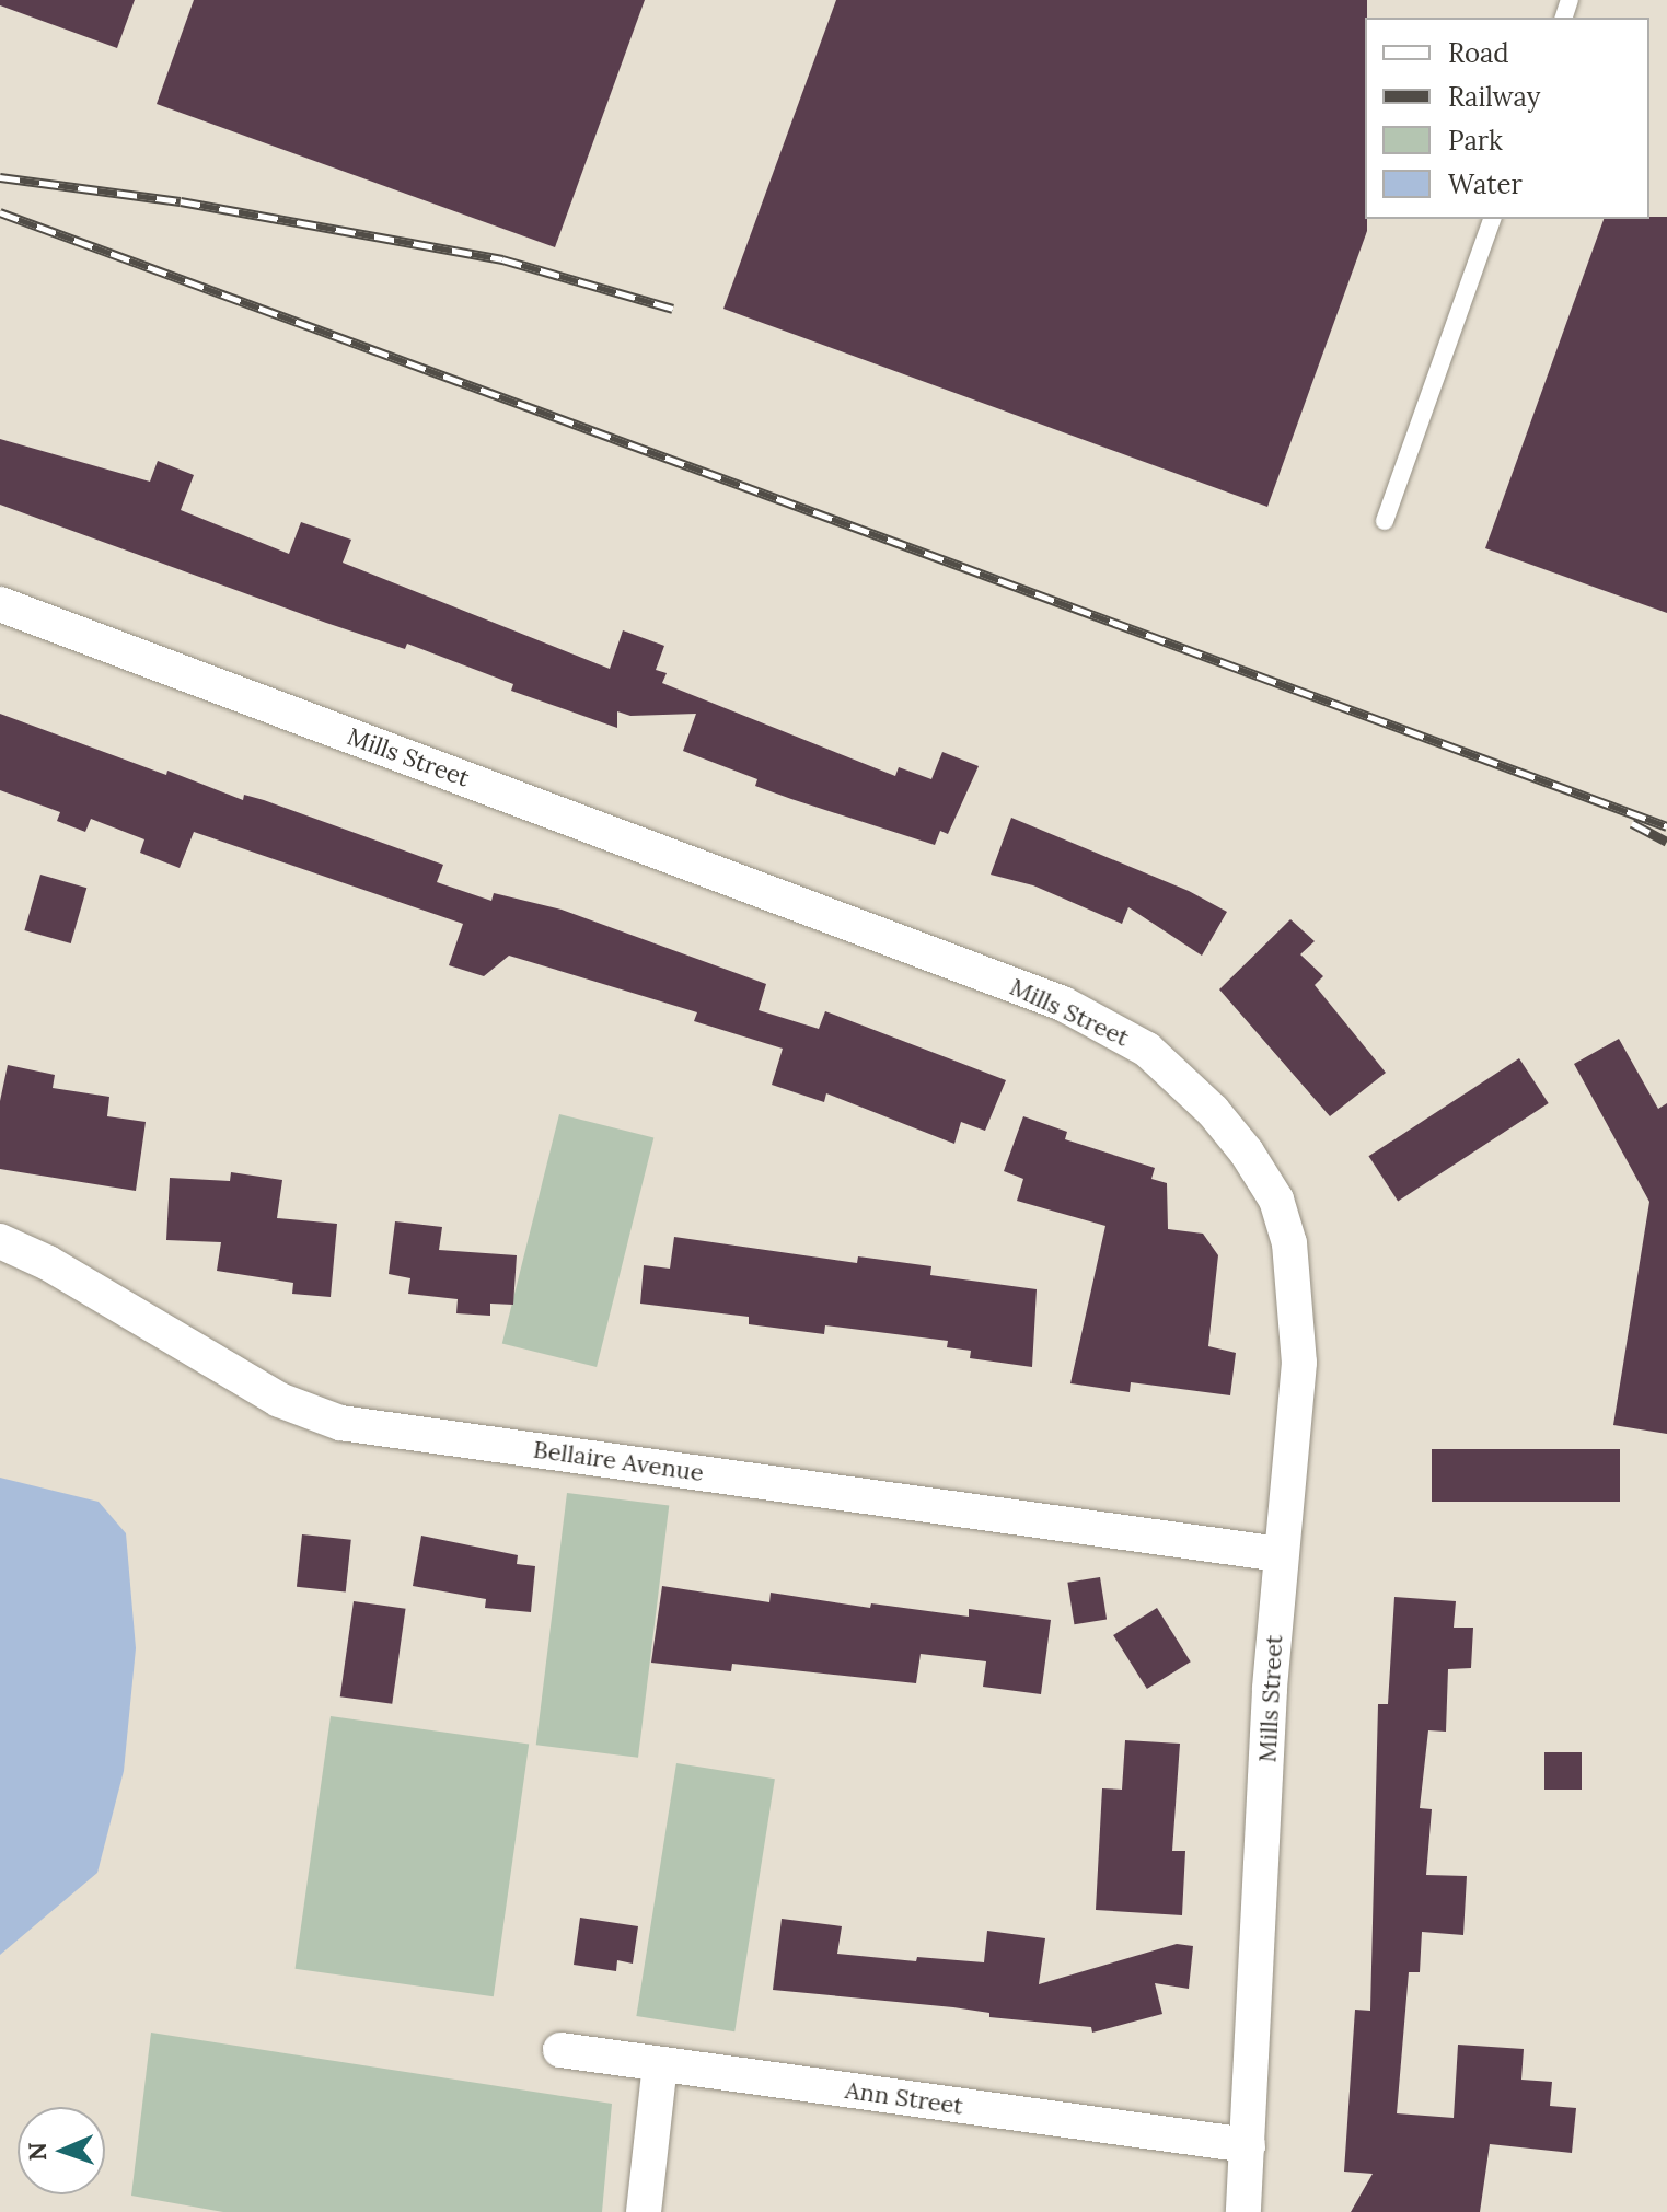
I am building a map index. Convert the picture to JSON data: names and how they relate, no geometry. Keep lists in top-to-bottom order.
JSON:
{
  "streets": {
    "street": ["Mills Street", "Bellaire Avenue", "Ann Street"]
  },
  "crossings": [
    ["Mills Street", "Bellaire Avenue"],
    ["Mills Street", "Ann Street"]
  ],
  "legend": [
    "Road",
    "Railway",
    "Park",
    "Water"
  ],
  "north": "left"
}
